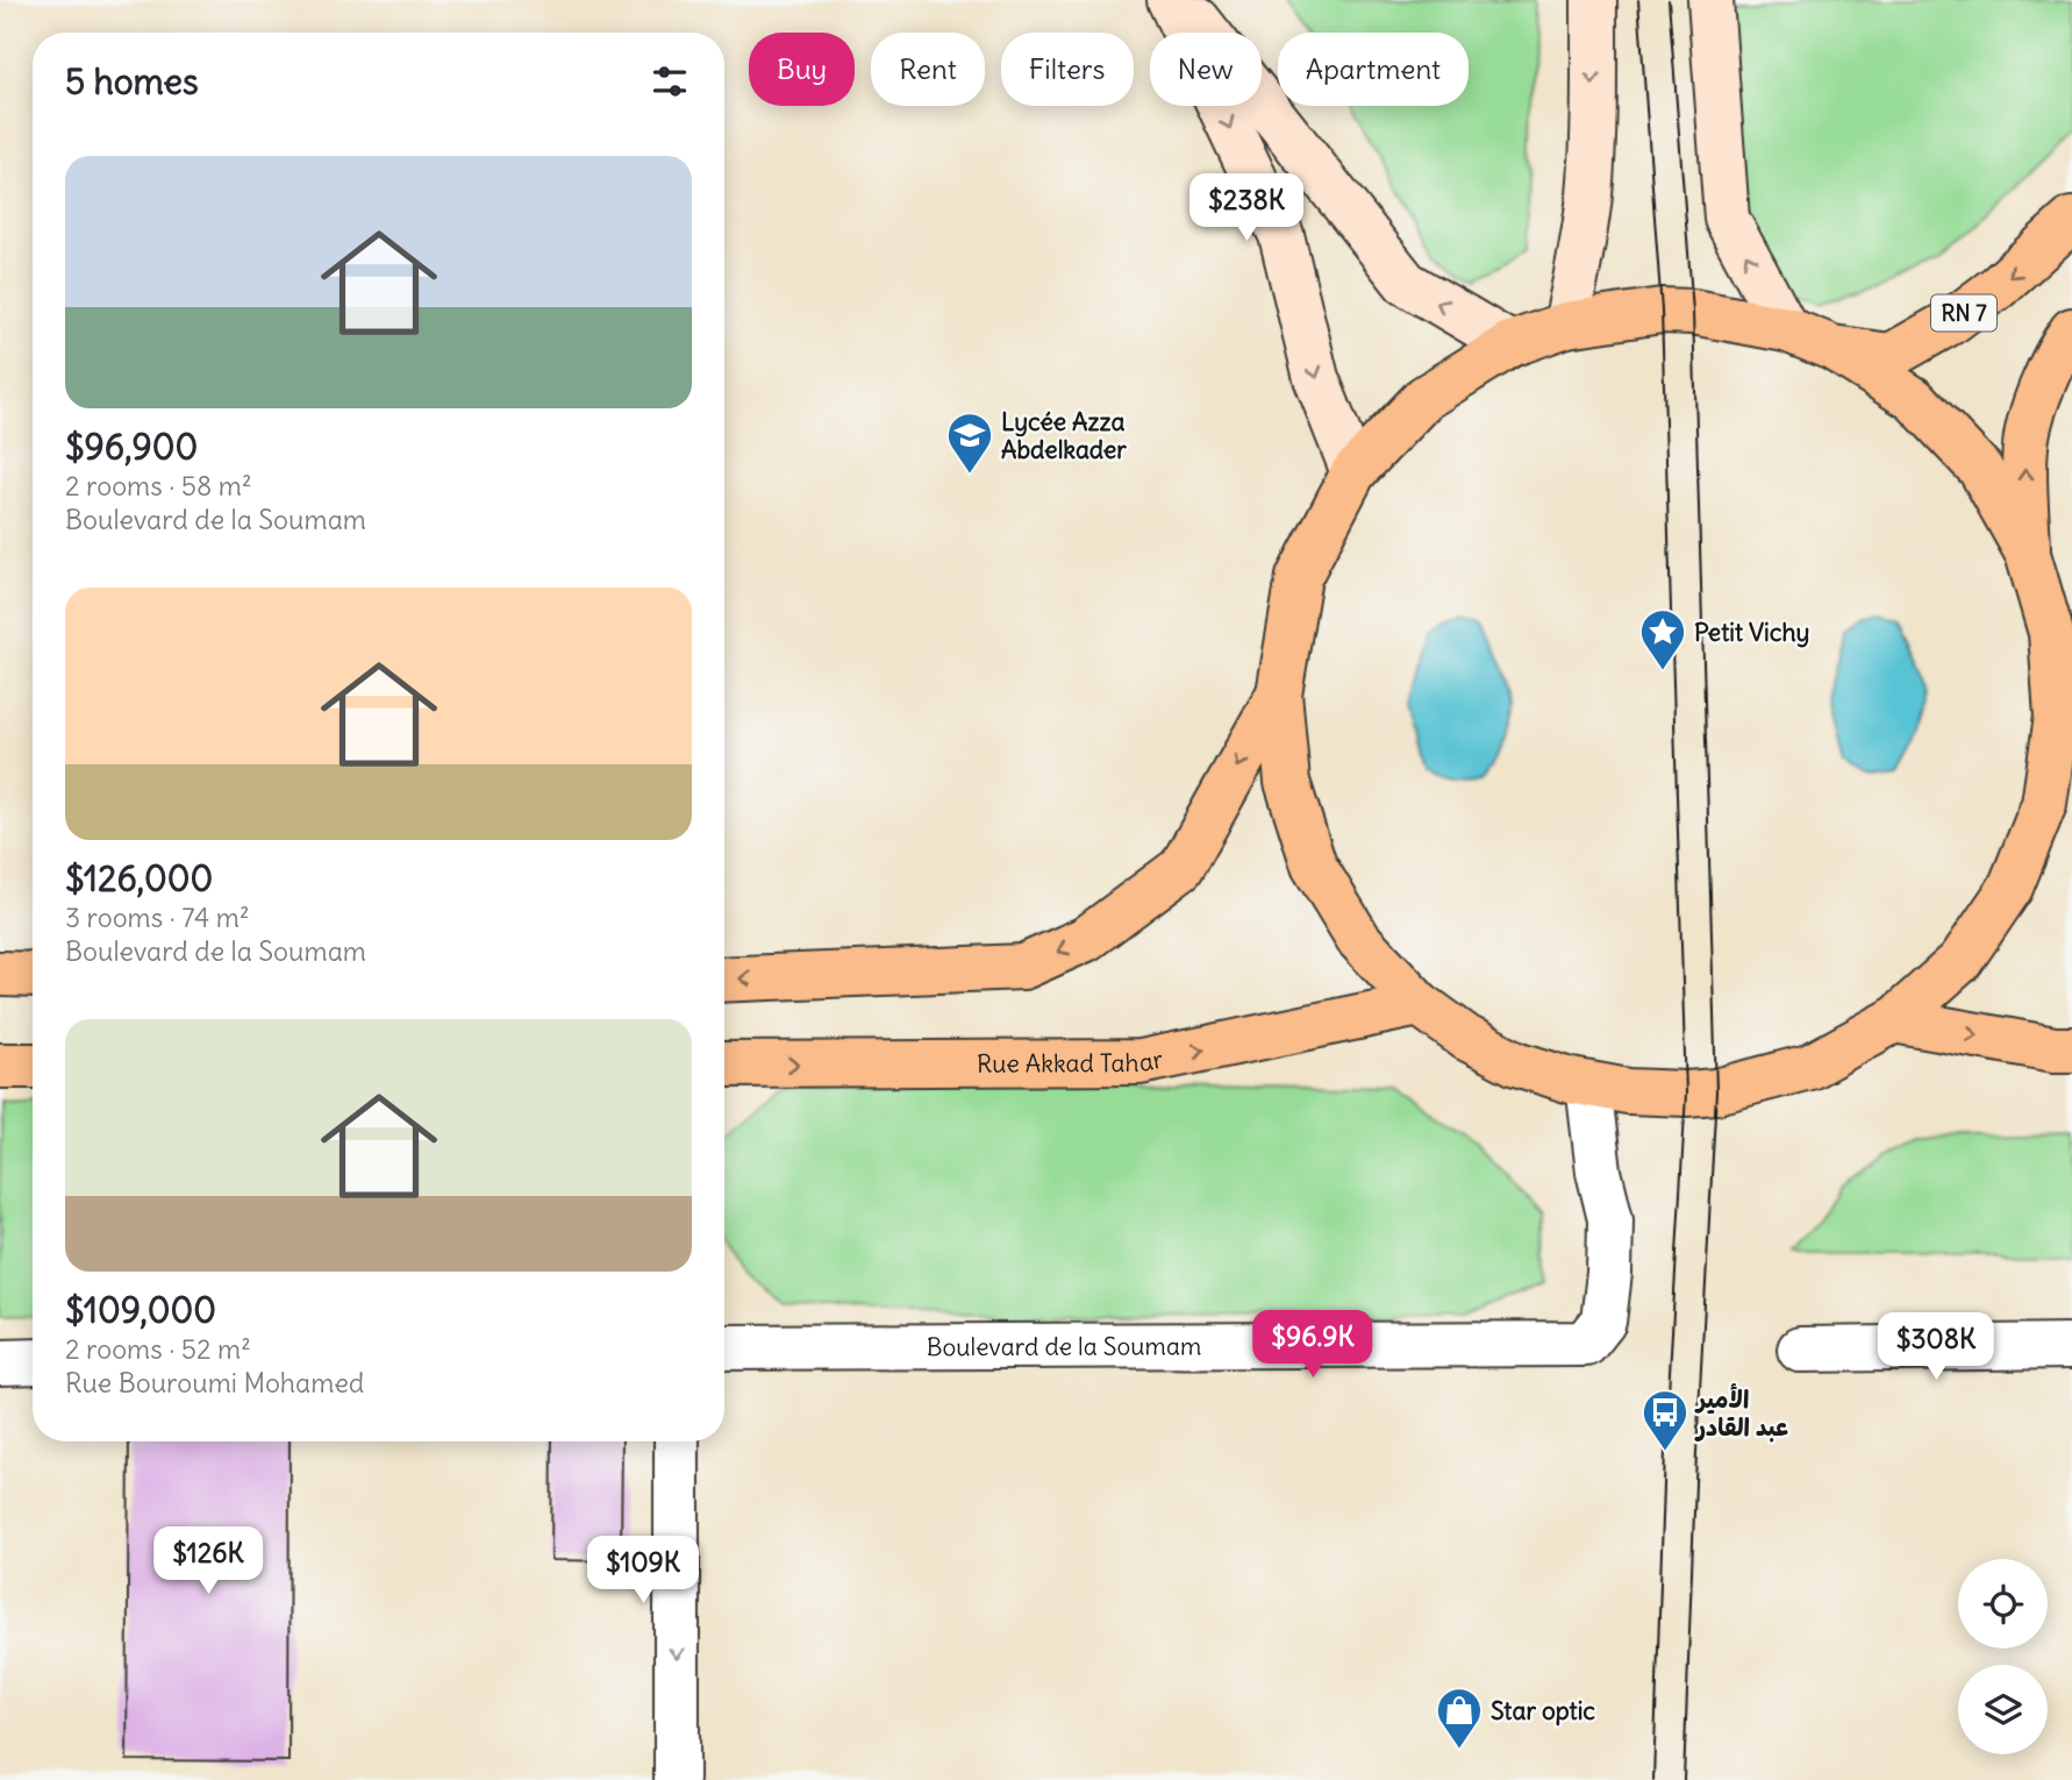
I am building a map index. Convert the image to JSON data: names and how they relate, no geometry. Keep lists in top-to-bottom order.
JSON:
{
  "streets": {
    "main road": ["RN 7", "Rue Akkad Tahar"],
    "street": ["Boulevard de la Soumam"]
  },
  "one_way": ["Rue Akkad Tahar"],
  "places": {
    "school or university": ["Lycée Azza Abdelkader"],
    "place": ["Petit Vichy"],
    "bus stop": ["الأمير عبد القادر"],
    "shop": ["Star optic"]
  },
  "page": {
    "chip": [
      "Buy",
      "Rent",
      "Filters",
      "New",
      "Apartment"
    ],
    "heading": "5 homes",
    "list": [
      {
        "name": "$96,900",
        "note": "2 rooms · 58 m² · Boulevard de la Soumam"
      },
      {
        "name": "$126,000",
        "note": "3 rooms · 74 m² · Boulevard de la Soumam"
      },
      {
        "name": "$109,000",
        "note": "2 rooms · 52 m² · Rue Bouroumi Mohamed"
      }
    ],
    "price": [
      "$238K",
      "$96.9K",
      "$308K",
      "$126K",
      "$109K"
    ]
  }
}
